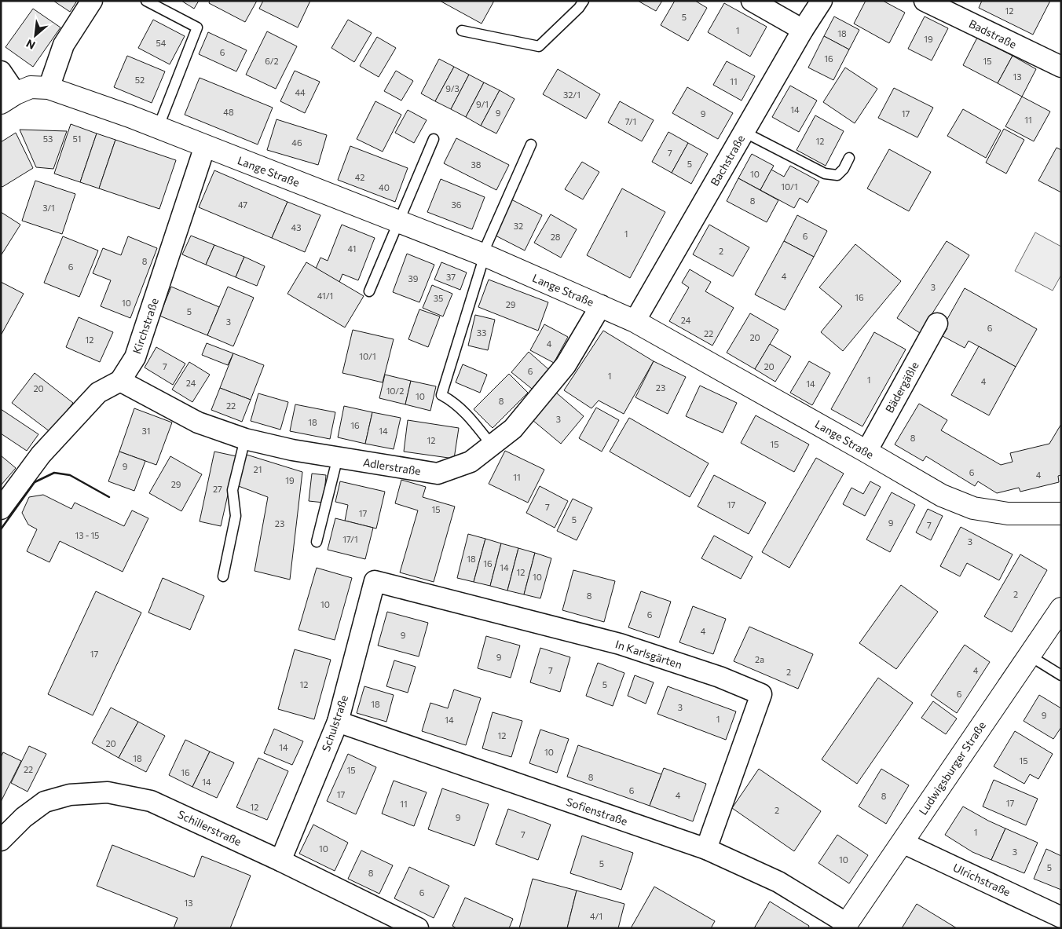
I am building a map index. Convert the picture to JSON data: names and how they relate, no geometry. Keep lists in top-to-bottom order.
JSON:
{
  "streets": {
    "main road": ["Lange Straße", "Ludwigsburger Straße"],
    "street": [
      "Badstraße",
      "Bachstraße",
      "Kirchstraße",
      "Bädergäßle",
      "Adlerstraße",
      "In Karlsgärten",
      "Schulstraße",
      "Sofienstraße",
      "Schillerstraße",
      "Ulrichstraße"
    ]
  },
  "crossings": [
    ["Bachstraße", "Lange Straße"],
    ["Lange Straße", "Kirchstraße"],
    ["Lange Straße", "Bädergäßle"],
    ["Lange Straße", "Adlerstraße"],
    ["Kirchstraße", "Adlerstraße"],
    ["In Karlsgärten", "Schulstraße"],
    ["In Karlsgärten", "Sofienstraße"],
    ["Schulstraße", "Sofienstraße"],
    ["Schulstraße", "Schillerstraße"],
    ["Ludwigsburger Straße", "Sofienstraße"],
    ["Ludwigsburger Straße", "Ulrichstraße"]
  ],
  "house_numbers": [
    "12",
    "5",
    "1",
    "18",
    "19",
    "54",
    "6",
    "16",
    "6/2",
    "15",
    "13",
    "52",
    "11",
    "9/3",
    "44",
    "32/1",
    "9/1",
    "14",
    "48",
    "9",
    "9",
    "17",
    "11",
    "7/1",
    "53",
    "51",
    "12",
    "46",
    "7",
    "5",
    "38",
    "10",
    "42",
    "10/1",
    "40",
    "8",
    "47",
    "36",
    "3/1",
    "32",
    "43",
    "1",
    "6",
    "28",
    "41",
    "2",
    "8",
    "6",
    "4",
    "37",
    "39",
    "3",
    "41/1",
    "16",
    "35",
    "10",
    "29",
    "5",
    "24",
    "3",
    "6",
    "33",
    "22",
    "20",
    "12",
    "4",
    "10/1",
    "7",
    "20",
    "6",
    "1",
    "1",
    "4",
    "24",
    "14",
    "23",
    "20",
    "10/2",
    "10",
    "8",
    "22",
    "3",
    "18",
    "16",
    "31",
    "14",
    "8",
    "12",
    "15",
    "9",
    "21",
    "6",
    "4",
    "11",
    "19",
    "29",
    "27",
    "17",
    "7",
    "15",
    "17",
    "5",
    "9",
    "23",
    "7",
    "13 - 15",
    "17/1",
    "3",
    "18",
    "16",
    "14",
    "12",
    "10",
    "2",
    "8",
    "10",
    "6",
    "4",
    "9",
    "17",
    "9",
    "2a",
    "7",
    "4",
    "2",
    "12",
    "5",
    "6",
    "18",
    "3",
    "9",
    "1",
    "14",
    "12",
    "20",
    "14",
    "10",
    "18",
    "15",
    "22",
    "15",
    "16",
    "8",
    "14",
    "6",
    "17",
    "4",
    "8",
    "17",
    "11",
    "12",
    "2",
    "9",
    "1",
    "7",
    "10",
    "3",
    "10",
    "5",
    "5",
    "8",
    "6",
    "13",
    "4/1"
  ],
  "north": "bottom left"
}
